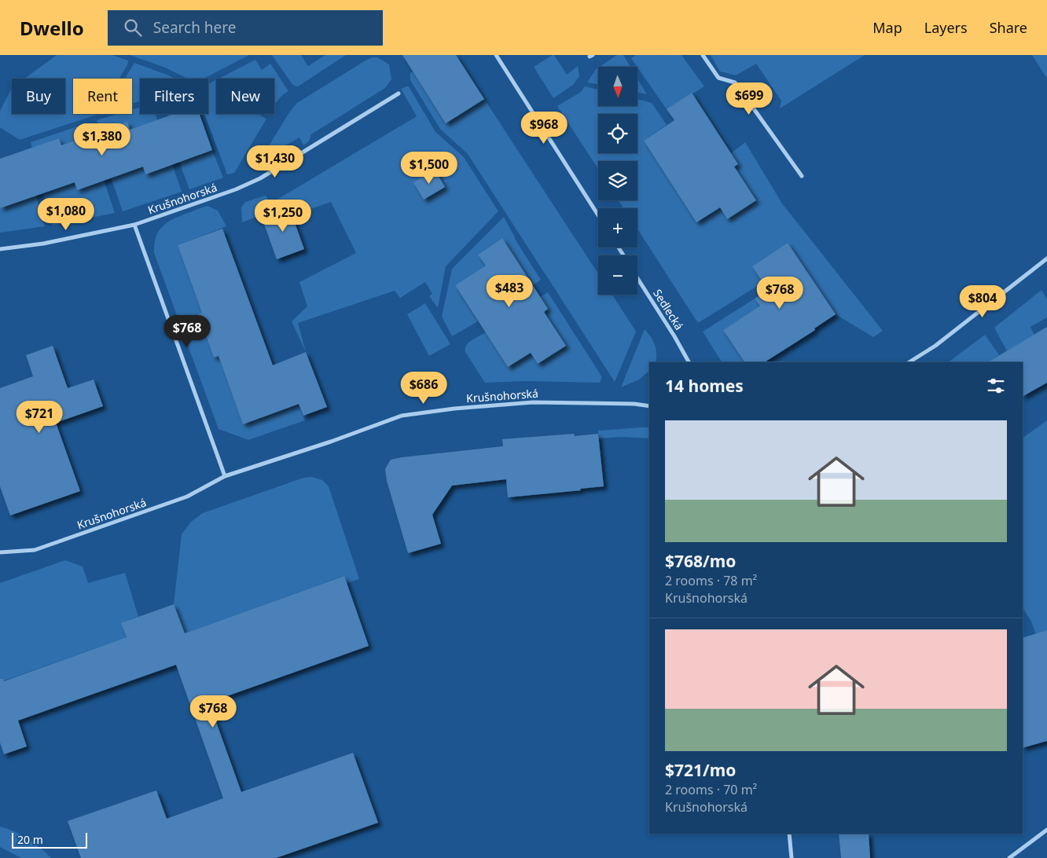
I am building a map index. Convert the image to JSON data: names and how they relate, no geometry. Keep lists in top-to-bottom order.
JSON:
{
  "streets": {
    "street": ["Krušnohorská", "Sedlecká"]
  },
  "scale_bar": "20 m",
  "north": "bottom",
  "page": {
    "header": "Dwello",
    "search": "Search here",
    "nav": ["Map", "Layers", "Share"],
    "map_buttons": ["+", "−"],
    "chip": [
      "Buy",
      "Rent",
      "Filters",
      "New"
    ],
    "price": [
      "$699",
      "$968",
      "$1,380",
      "$1,430",
      "$1,500",
      "$1,080",
      "$1,250",
      "$483",
      "$768",
      "$804",
      "$768",
      "$686",
      "$721",
      "$768"
    ],
    "heading": "14 homes",
    "list": [
      {
        "name": "$768/mo",
        "note": "2 rooms · 78 m² · Krušnohorská"
      },
      {
        "name": "$721/mo",
        "note": "2 rooms · 70 m² · Krušnohorská"
      }
    ],
    "scale": "20 m"
  }
}
